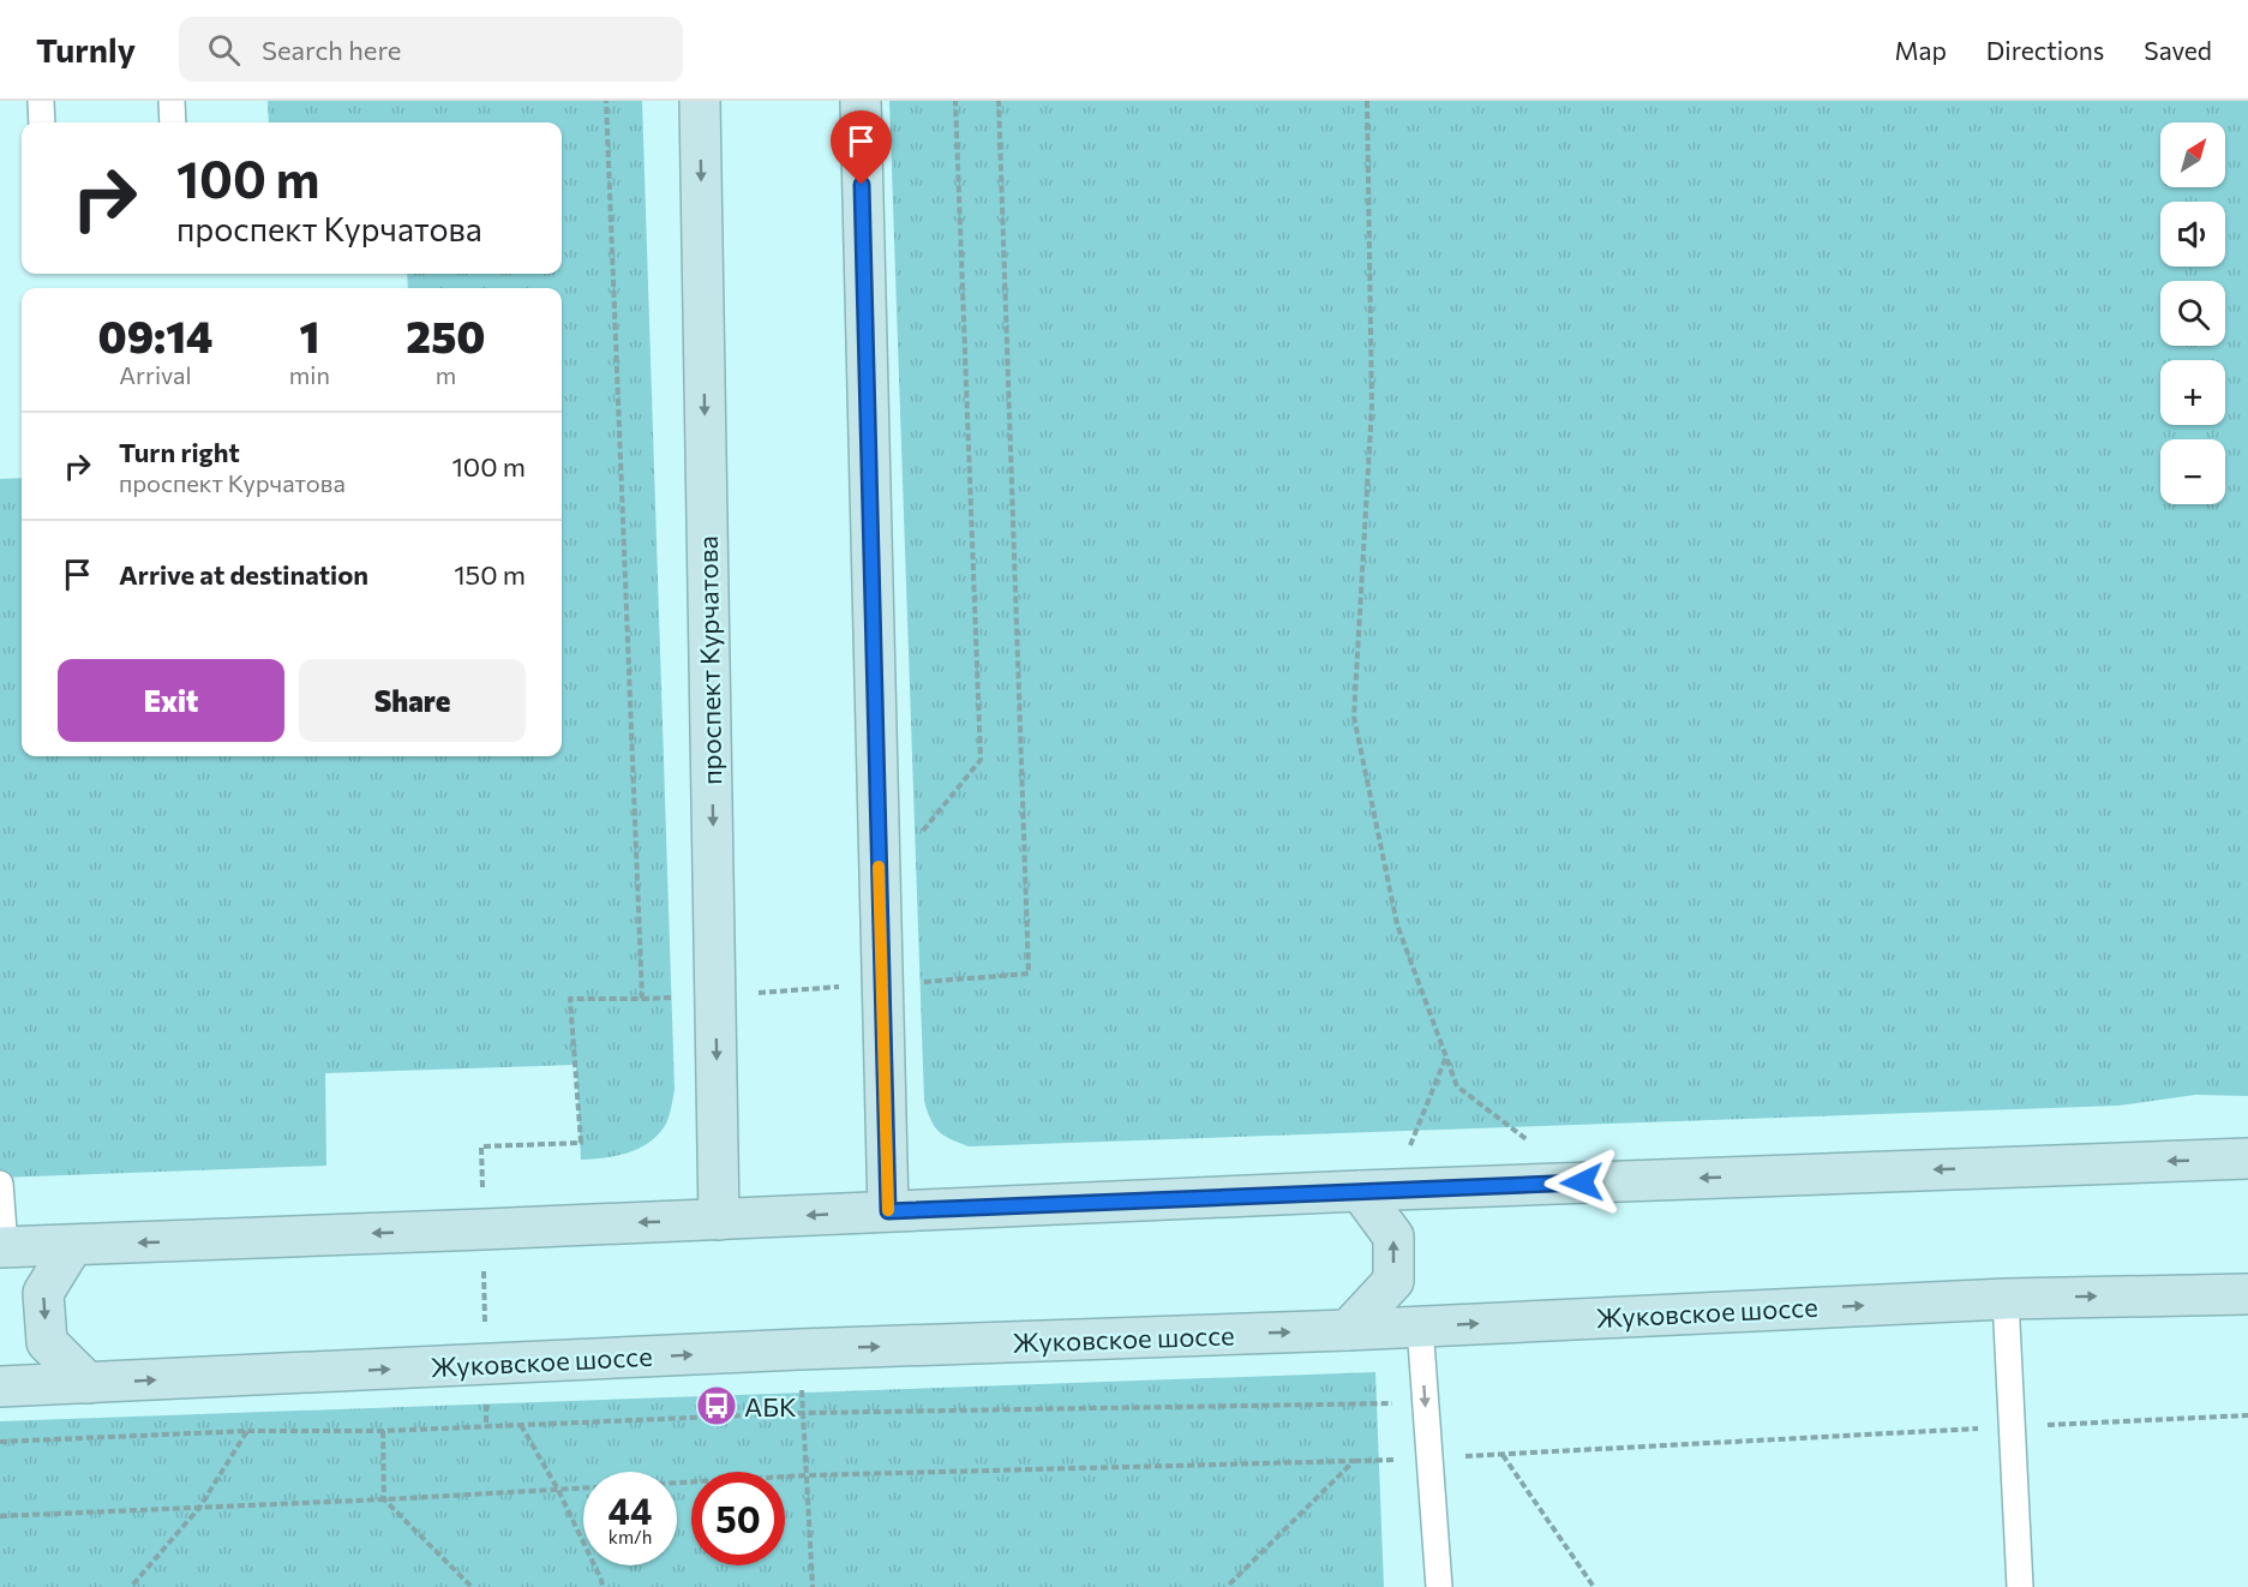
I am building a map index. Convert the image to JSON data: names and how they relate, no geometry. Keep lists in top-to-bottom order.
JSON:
{
  "streets": {
    "main road": ["проспект Курчатова", "Жуковское шоссе"]
  },
  "places": {
    "bus stop": ["АБК"]
  },
  "north": "top right",
  "page": {
    "header": "Turnly",
    "search": "Search here",
    "nav": ["Map", "Directions", "Saved"],
    "map_buttons": ["+", "−"],
    "turn": ["100 m", "проспект Курчатова"],
    "eta": [
      "09:14",
      "Arrival",
      "1",
      "min",
      "250",
      "m"
    ],
    "list": [
      {
        "name": "Turn right",
        "note": "проспект Курчатова",
        "value": "100 m"
      },
      {
        "name": "Arrive at destination",
        "value": "150 m"
      }
    ],
    "buttons": ["Exit", "Share"],
    "speed": "44 km/h",
    "limit": "50"
  }
}
